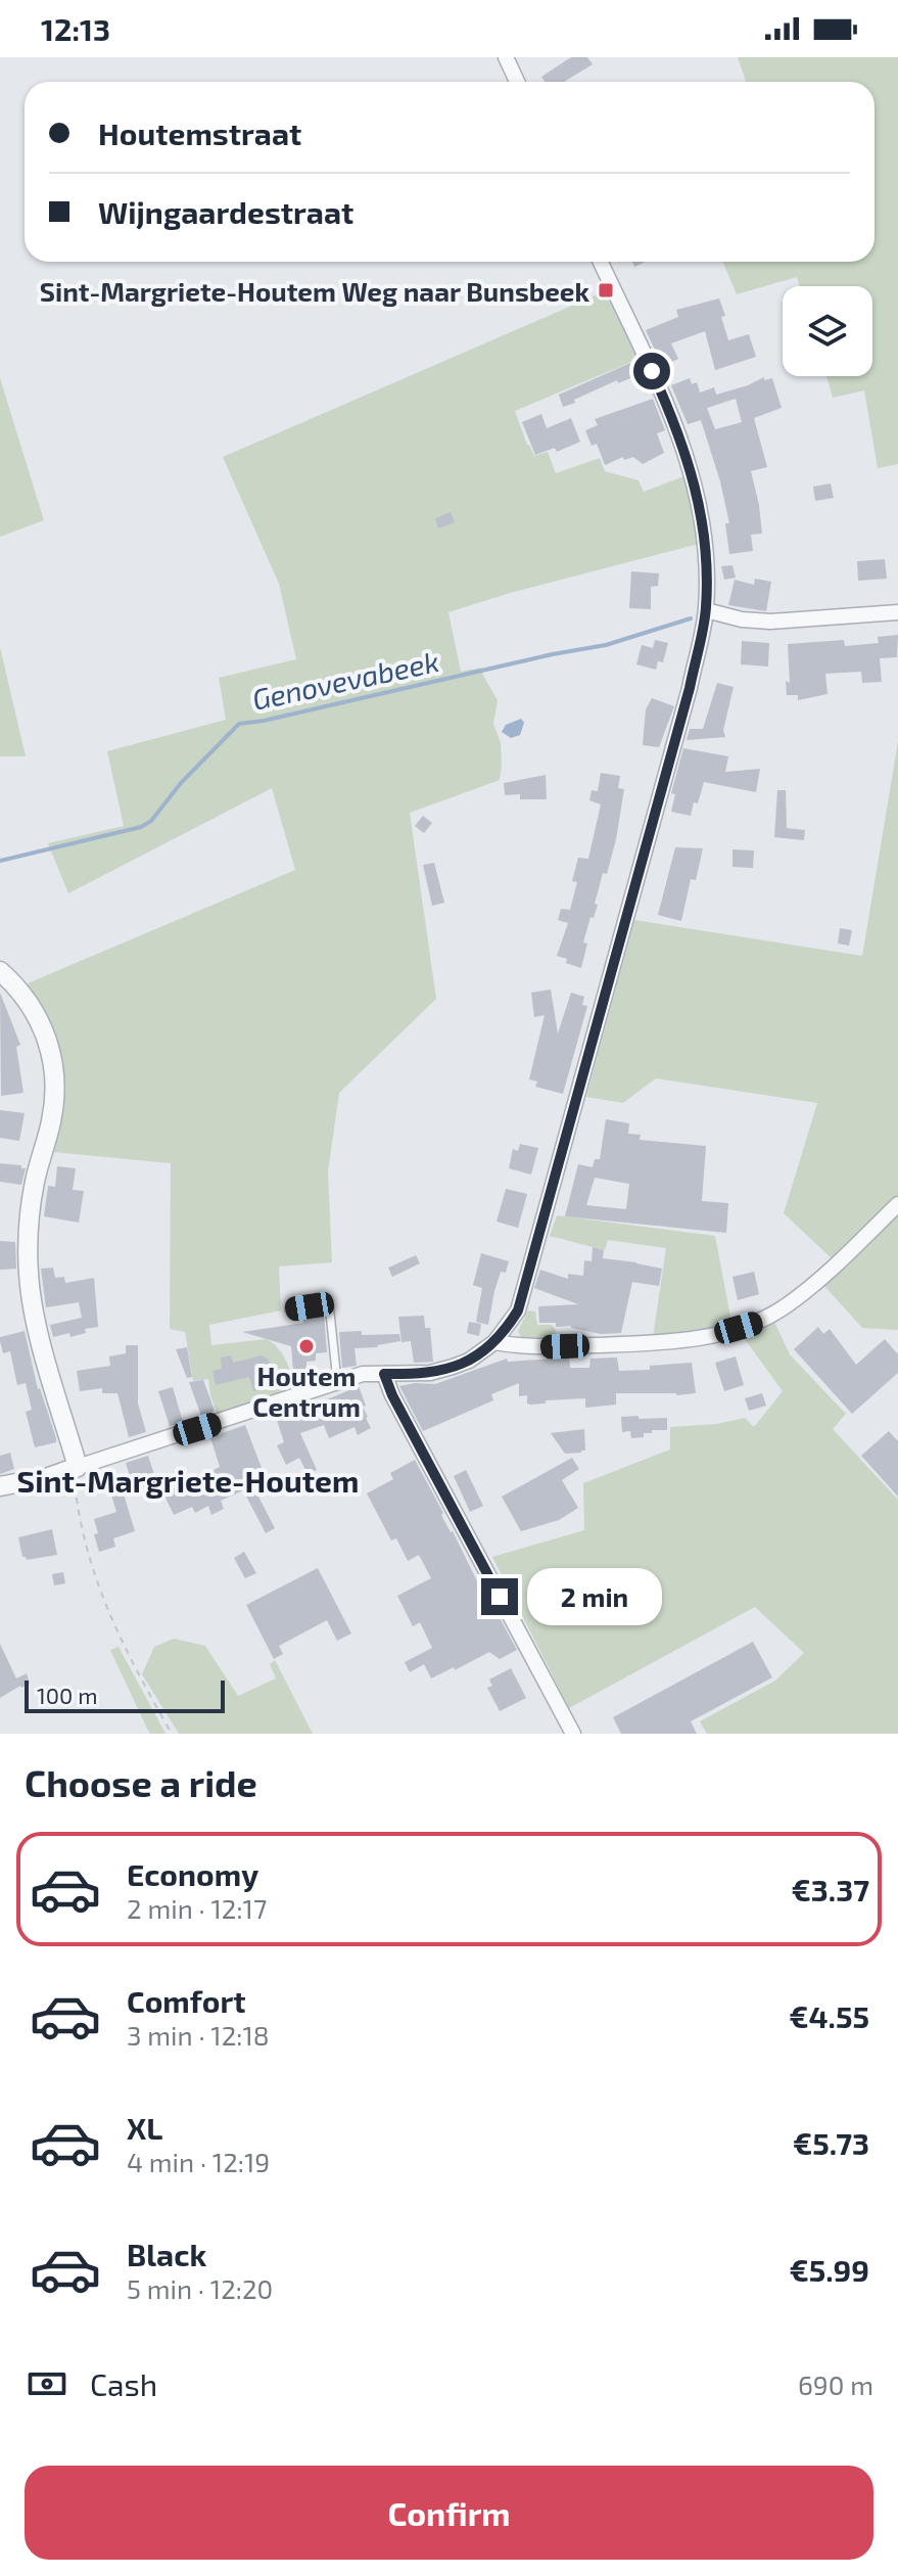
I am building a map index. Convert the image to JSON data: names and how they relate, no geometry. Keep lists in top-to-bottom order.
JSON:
{
  "districts": ["Sint-Margriete-Houtem"],
  "water": ["Genovevabeek"],
  "places": {
    "transit": ["Sint-Margriete-Houtem Weg naar Bunsbeek"],
    "other": ["Houtem Centrum"]
  },
  "scale_bar": "100 m",
  "page": {
    "status": "12:13",
    "banner": ["Houtemstraat", "Wijngaardestraat"],
    "bubble": "2 min",
    "scale": "100 m",
    "heading": "Choose a ride",
    "list": [
      {
        "name": "Economy",
        "note": "2 min · 12:17",
        "value": "€3.37"
      },
      {
        "name": "Comfort",
        "note": "3 min · 12:18",
        "value": "€4.55"
      },
      {
        "name": "XL",
        "note": "4 min · 12:19",
        "value": "€5.73"
      },
      {
        "name": "Black",
        "note": "5 min · 12:20",
        "value": "€5.99"
      }
    ],
    "pay": ["Cash", "690 m"],
    "buttons": "Confirm"
  }
}
